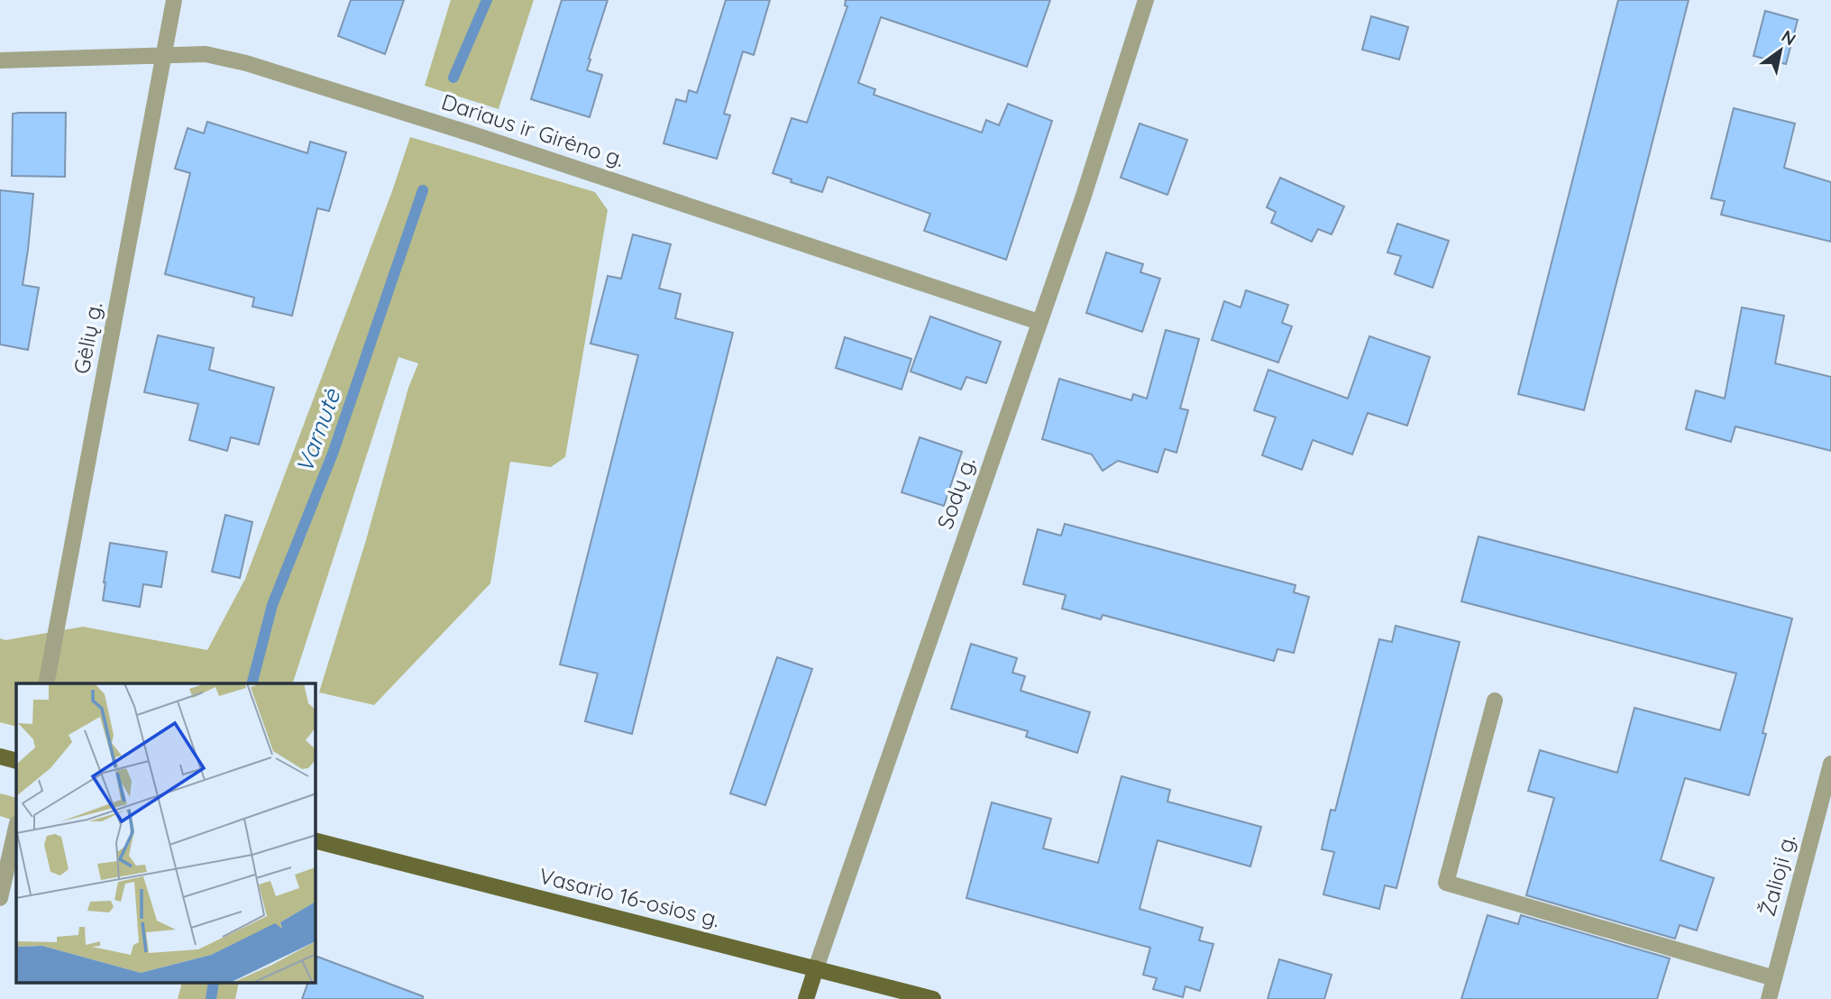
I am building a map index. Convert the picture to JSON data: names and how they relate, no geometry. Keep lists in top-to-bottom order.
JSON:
{
  "streets": {
    "main road": ["Sodų g.", "Vasario 16-osios g."],
    "street": ["Dariaus ir Girėno g.", "Gėlių g.", "Žalioji g."]
  },
  "crossings": [
    ["Dariaus ir Girėno g.", "Gėlių g."],
    ["Dariaus ir Girėno g.", "Sodų g."],
    ["Sodų g.", "Vasario 16-osios g."]
  ],
  "water": ["Varnutė"],
  "north": "top right"
}
